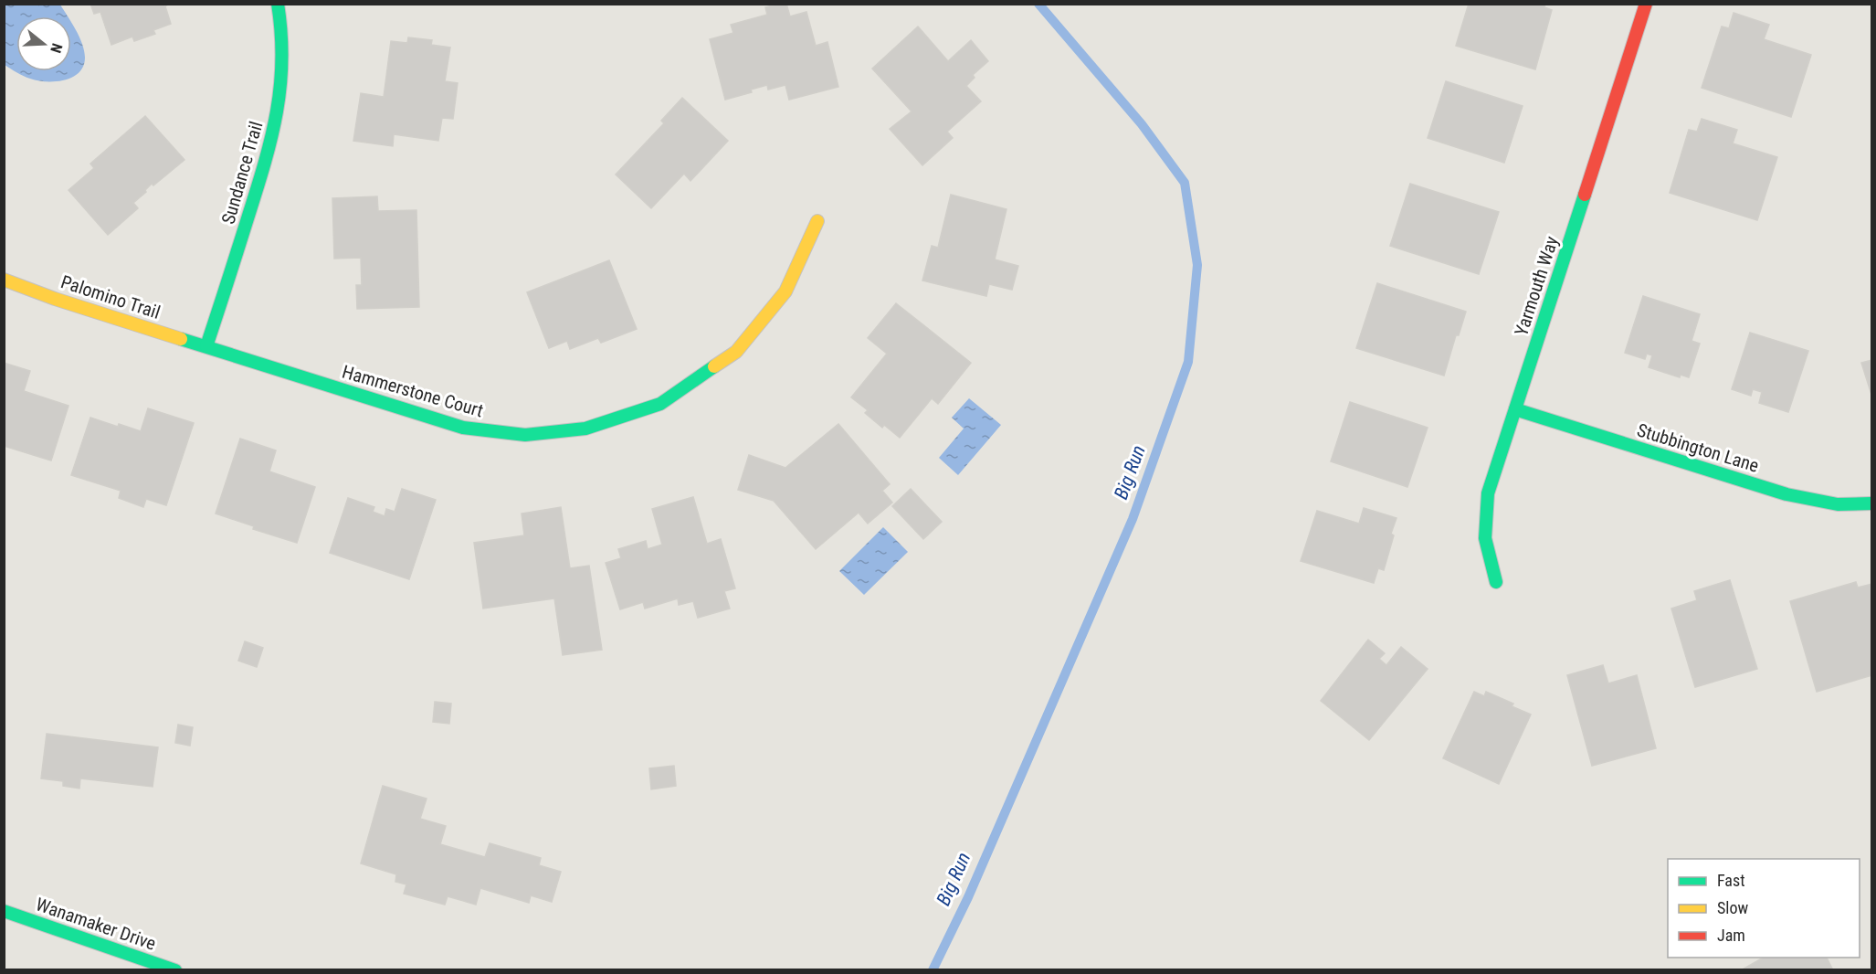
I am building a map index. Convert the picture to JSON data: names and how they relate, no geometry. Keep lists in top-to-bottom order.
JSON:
{
  "streets": {
    "street": [
      "Sundance Trail",
      "Yarmouth Way",
      "Palomino Trail",
      "Hammerstone Court",
      "Stubbington Lane",
      "Wanamaker Drive"
    ]
  },
  "crossings": [
    ["Sundance Trail", "Palomino Trail"],
    ["Sundance Trail", "Hammerstone Court"],
    ["Yarmouth Way", "Stubbington Lane"],
    ["Palomino Trail", "Hammerstone Court"]
  ],
  "water": ["Big Run"],
  "legend": ["Fast", "Slow", "Jam"],
  "north": "right"
}
